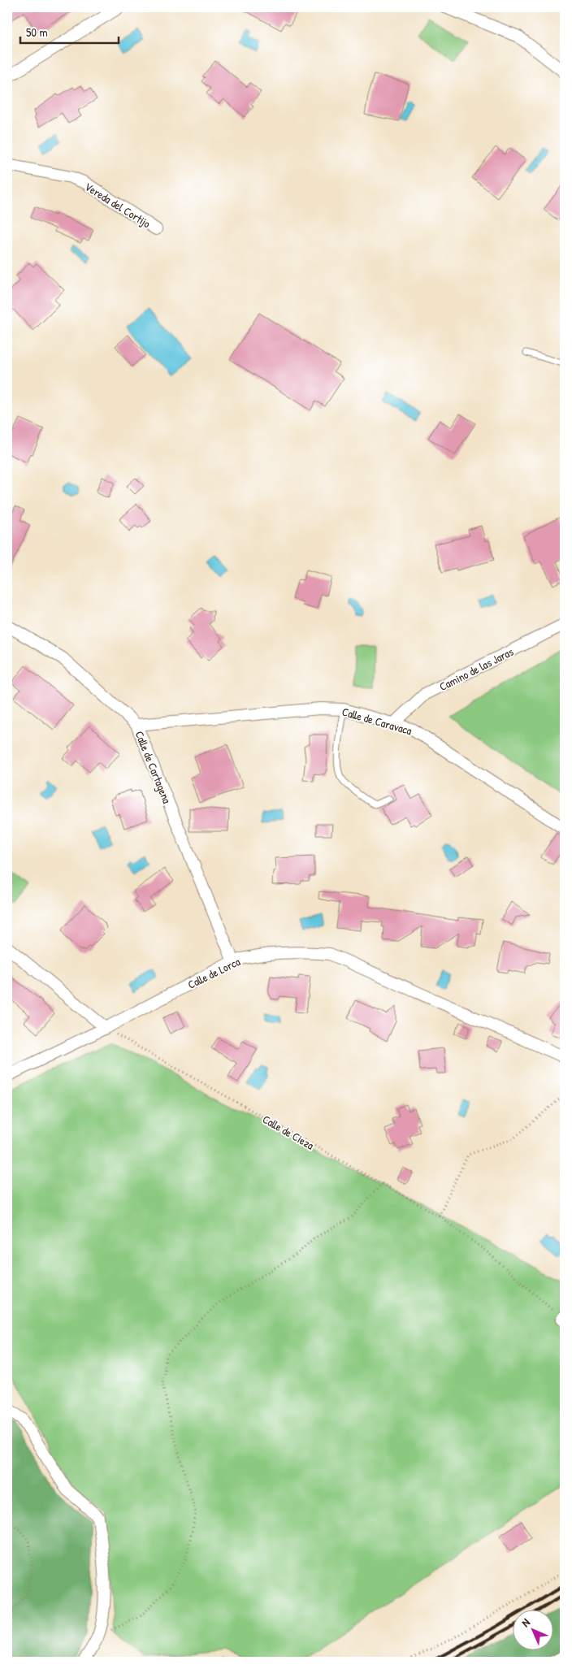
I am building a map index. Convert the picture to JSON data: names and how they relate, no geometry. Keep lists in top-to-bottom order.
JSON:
{
  "streets": {
    "street": [
      "Vereda del Cortijo",
      "Camino de las Jaras",
      "Calle de Caravaca",
      "Calle de Cartagena",
      "Calle de Lorca"
    ],
    "path": ["Calle de Cieza"]
  },
  "crossings": [
    ["Camino de las Jaras", "Calle de Caravaca"],
    ["Calle de Caravaca", "Calle de Cartagena"],
    ["Calle de Cartagena", "Calle de Lorca"],
    ["Calle de Lorca", "Calle de Cieza"]
  ],
  "scale_bar": "50 m",
  "north": "top left"
}
